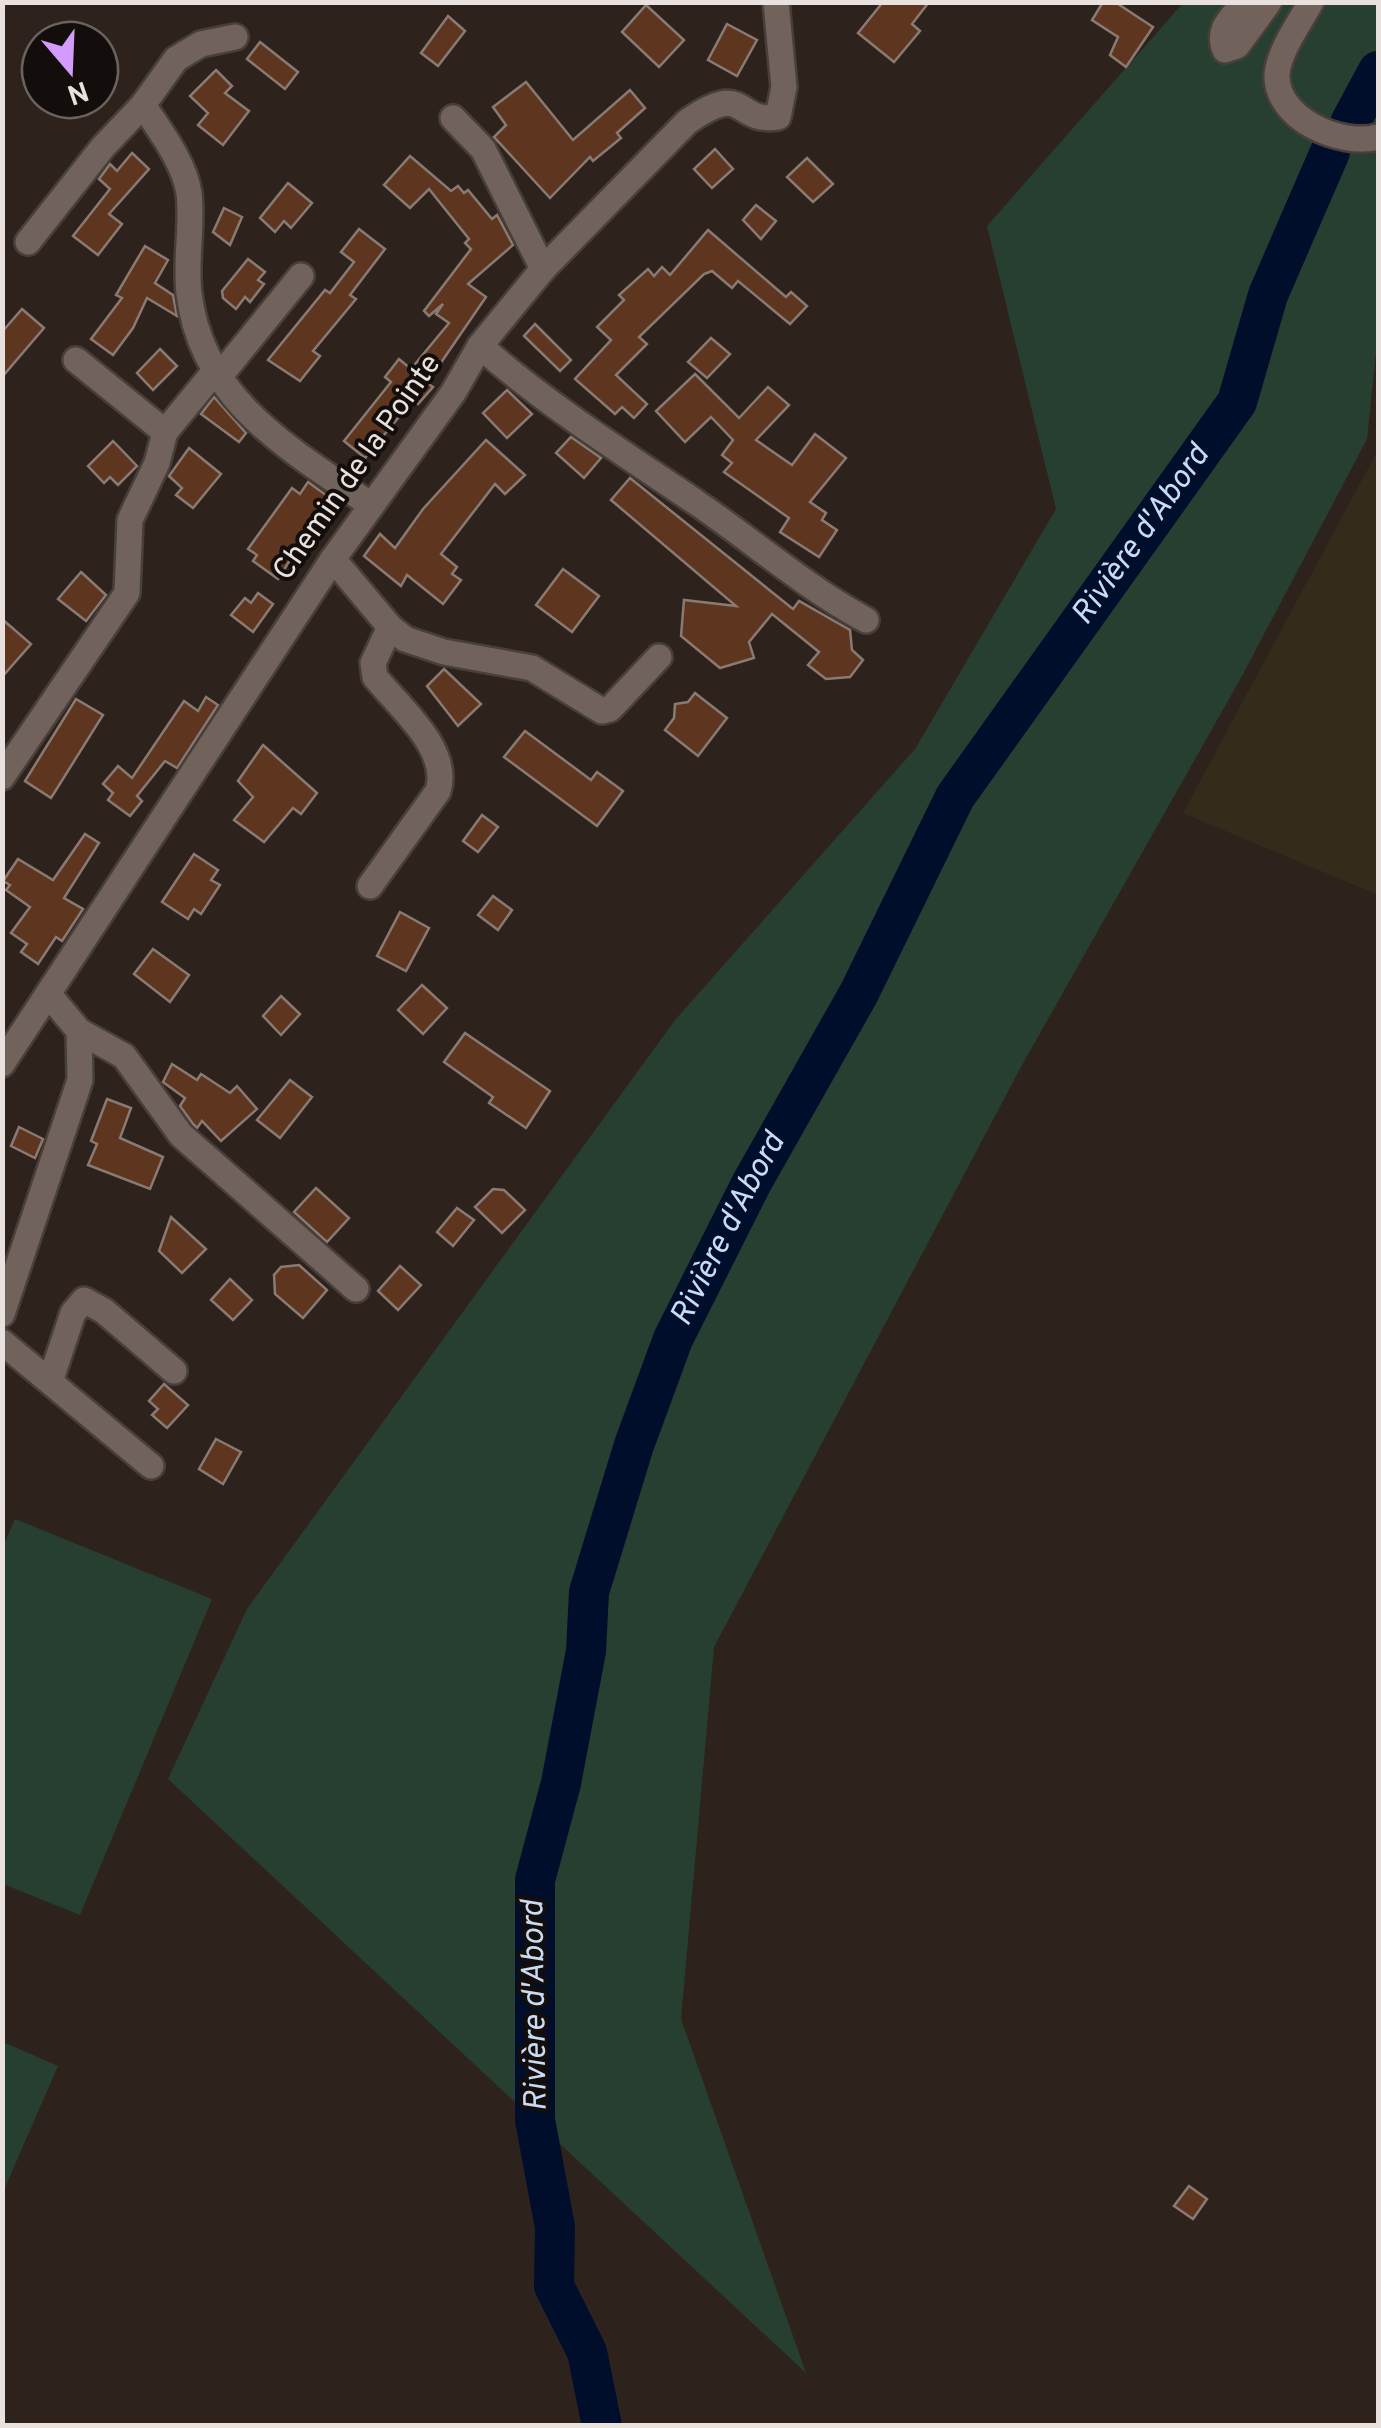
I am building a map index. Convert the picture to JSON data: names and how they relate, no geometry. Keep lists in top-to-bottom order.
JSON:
{
  "streets": {
    "street": ["Chemin de la Pointe"]
  },
  "water": ["Rivière d'Abord"],
  "north": "bottom"
}
